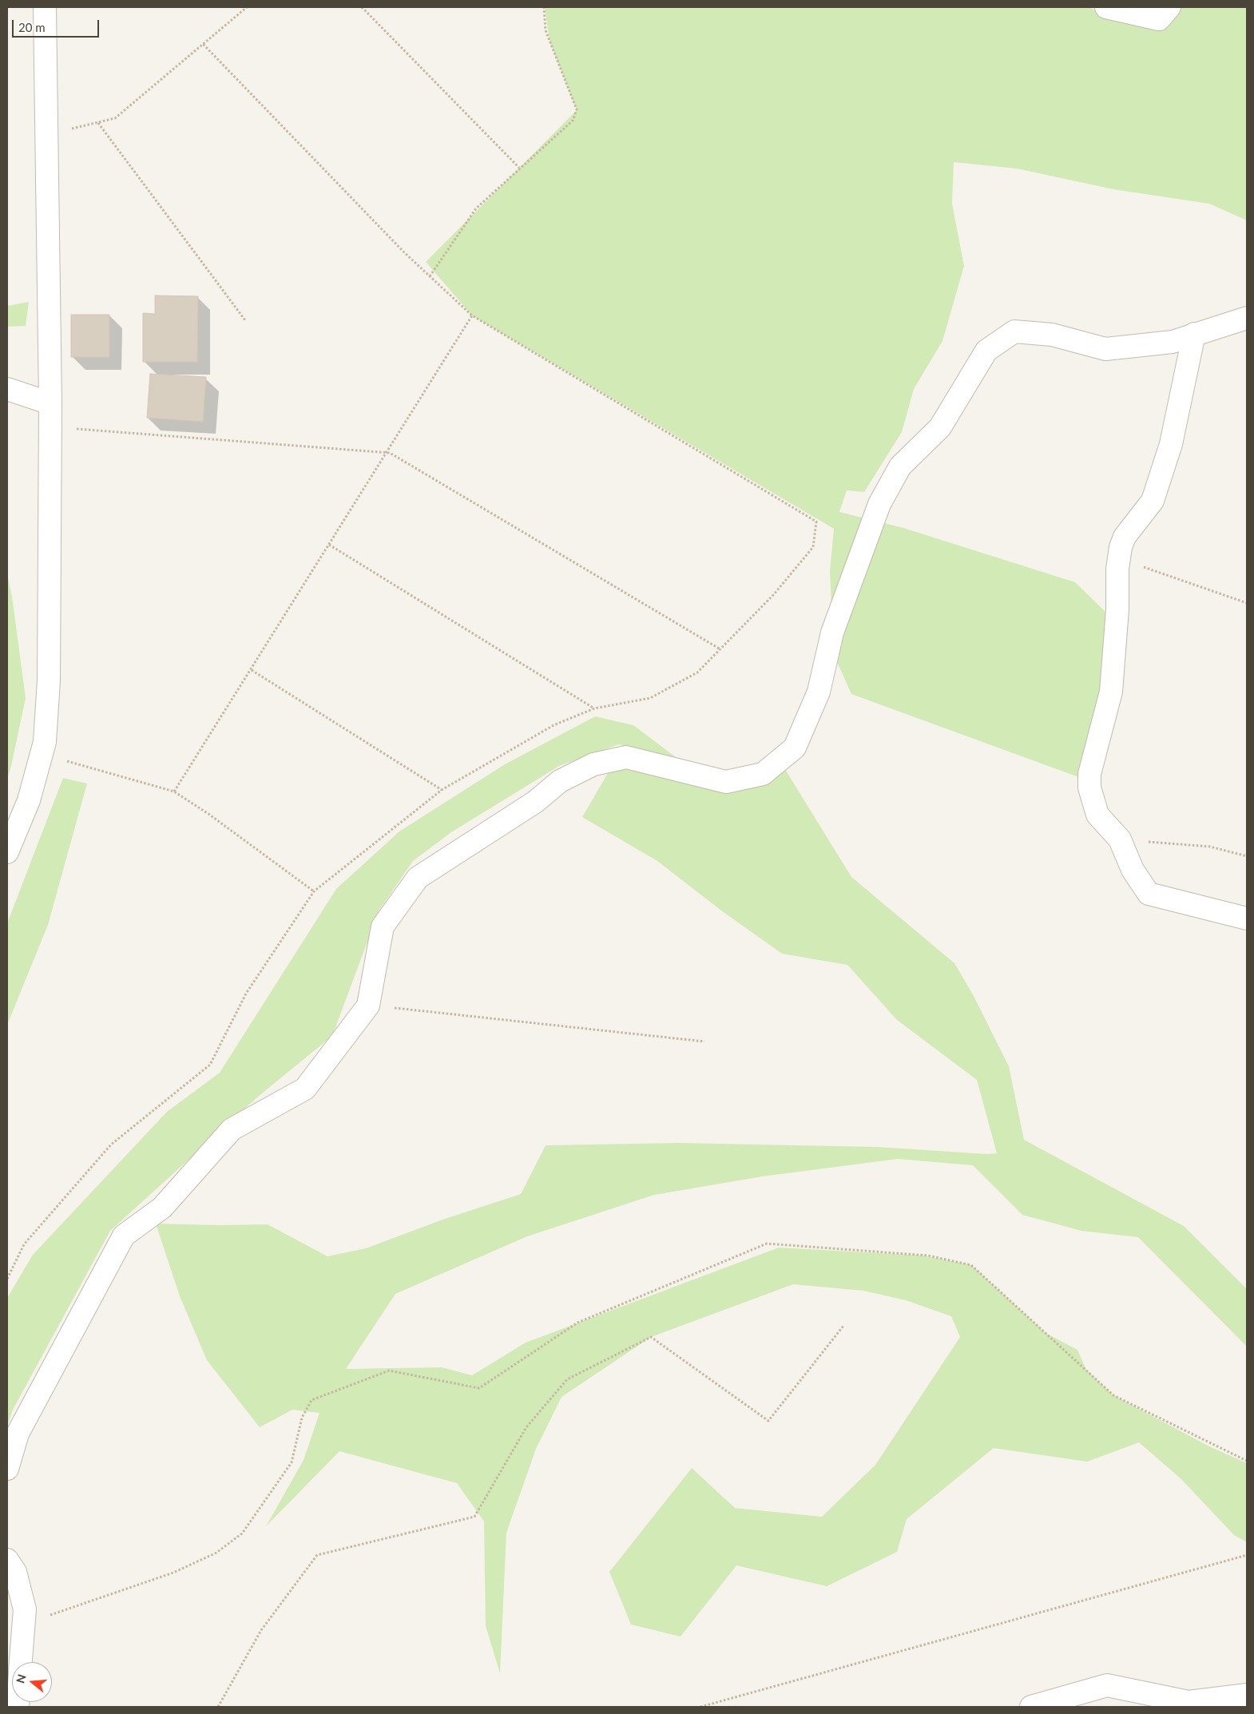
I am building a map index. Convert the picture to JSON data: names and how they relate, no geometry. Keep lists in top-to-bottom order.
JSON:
{
  "scale_bar": "20 m",
  "north": "left"
}
